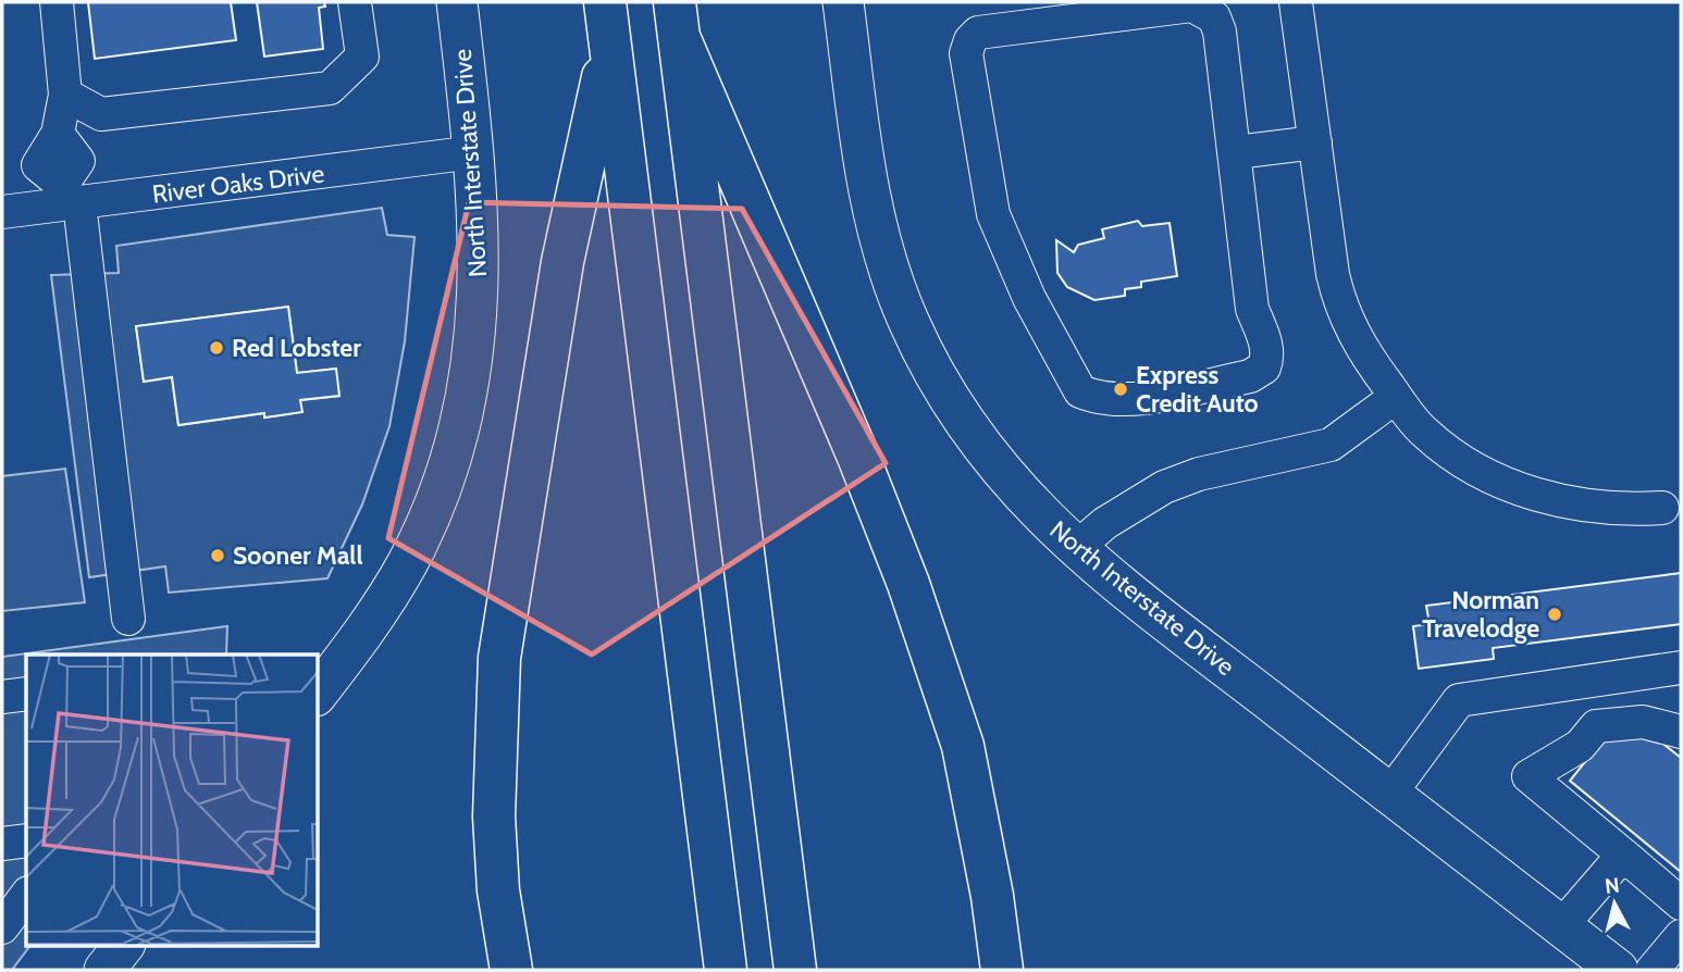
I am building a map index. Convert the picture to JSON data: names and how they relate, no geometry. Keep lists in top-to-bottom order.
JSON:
{
  "streets": {
    "main road": ["North Interstate Drive"],
    "street": ["River Oaks Drive"]
  },
  "crossings": [
    ["North Interstate Drive", "River Oaks Drive"]
  ],
  "places": [
    "Red Lobster",
    "Express Credit Auto",
    "Sooner Mall",
    "Norman Travelodge"
  ],
  "north": "top"
}
